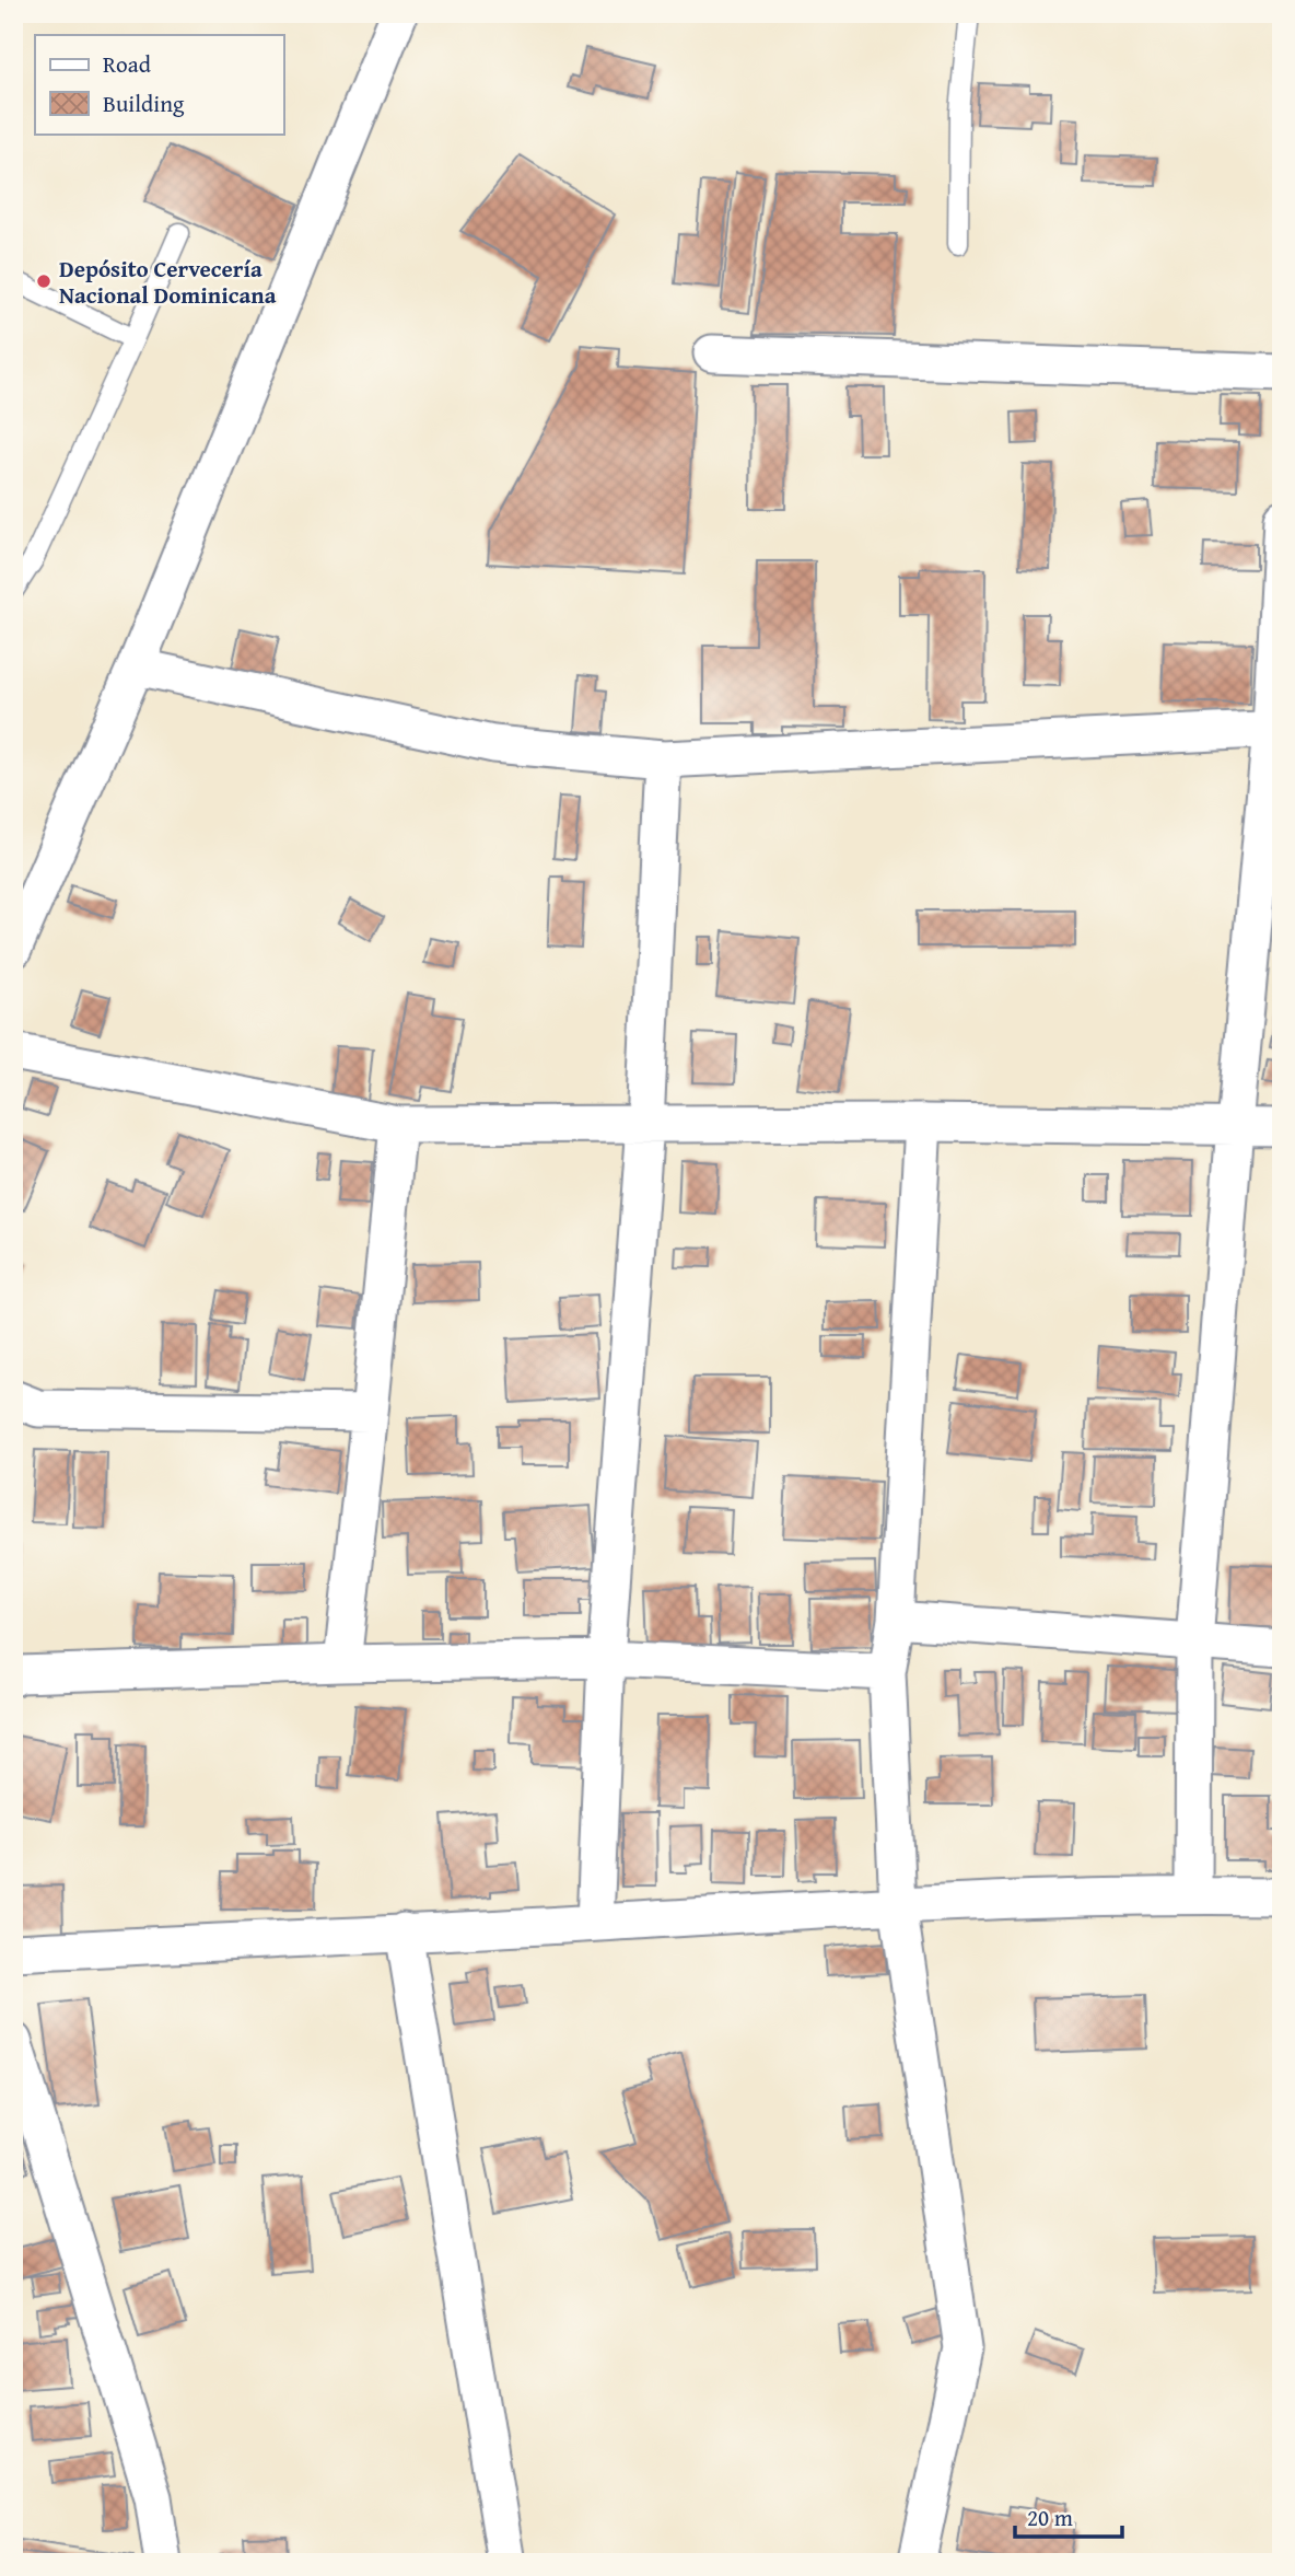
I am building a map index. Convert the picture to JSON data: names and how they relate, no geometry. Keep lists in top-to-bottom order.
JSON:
{
  "places": ["Depósito Cervecería Nacional Dominicana"],
  "legend": ["Road", "Building"],
  "scale_bar": "20 m"
}
